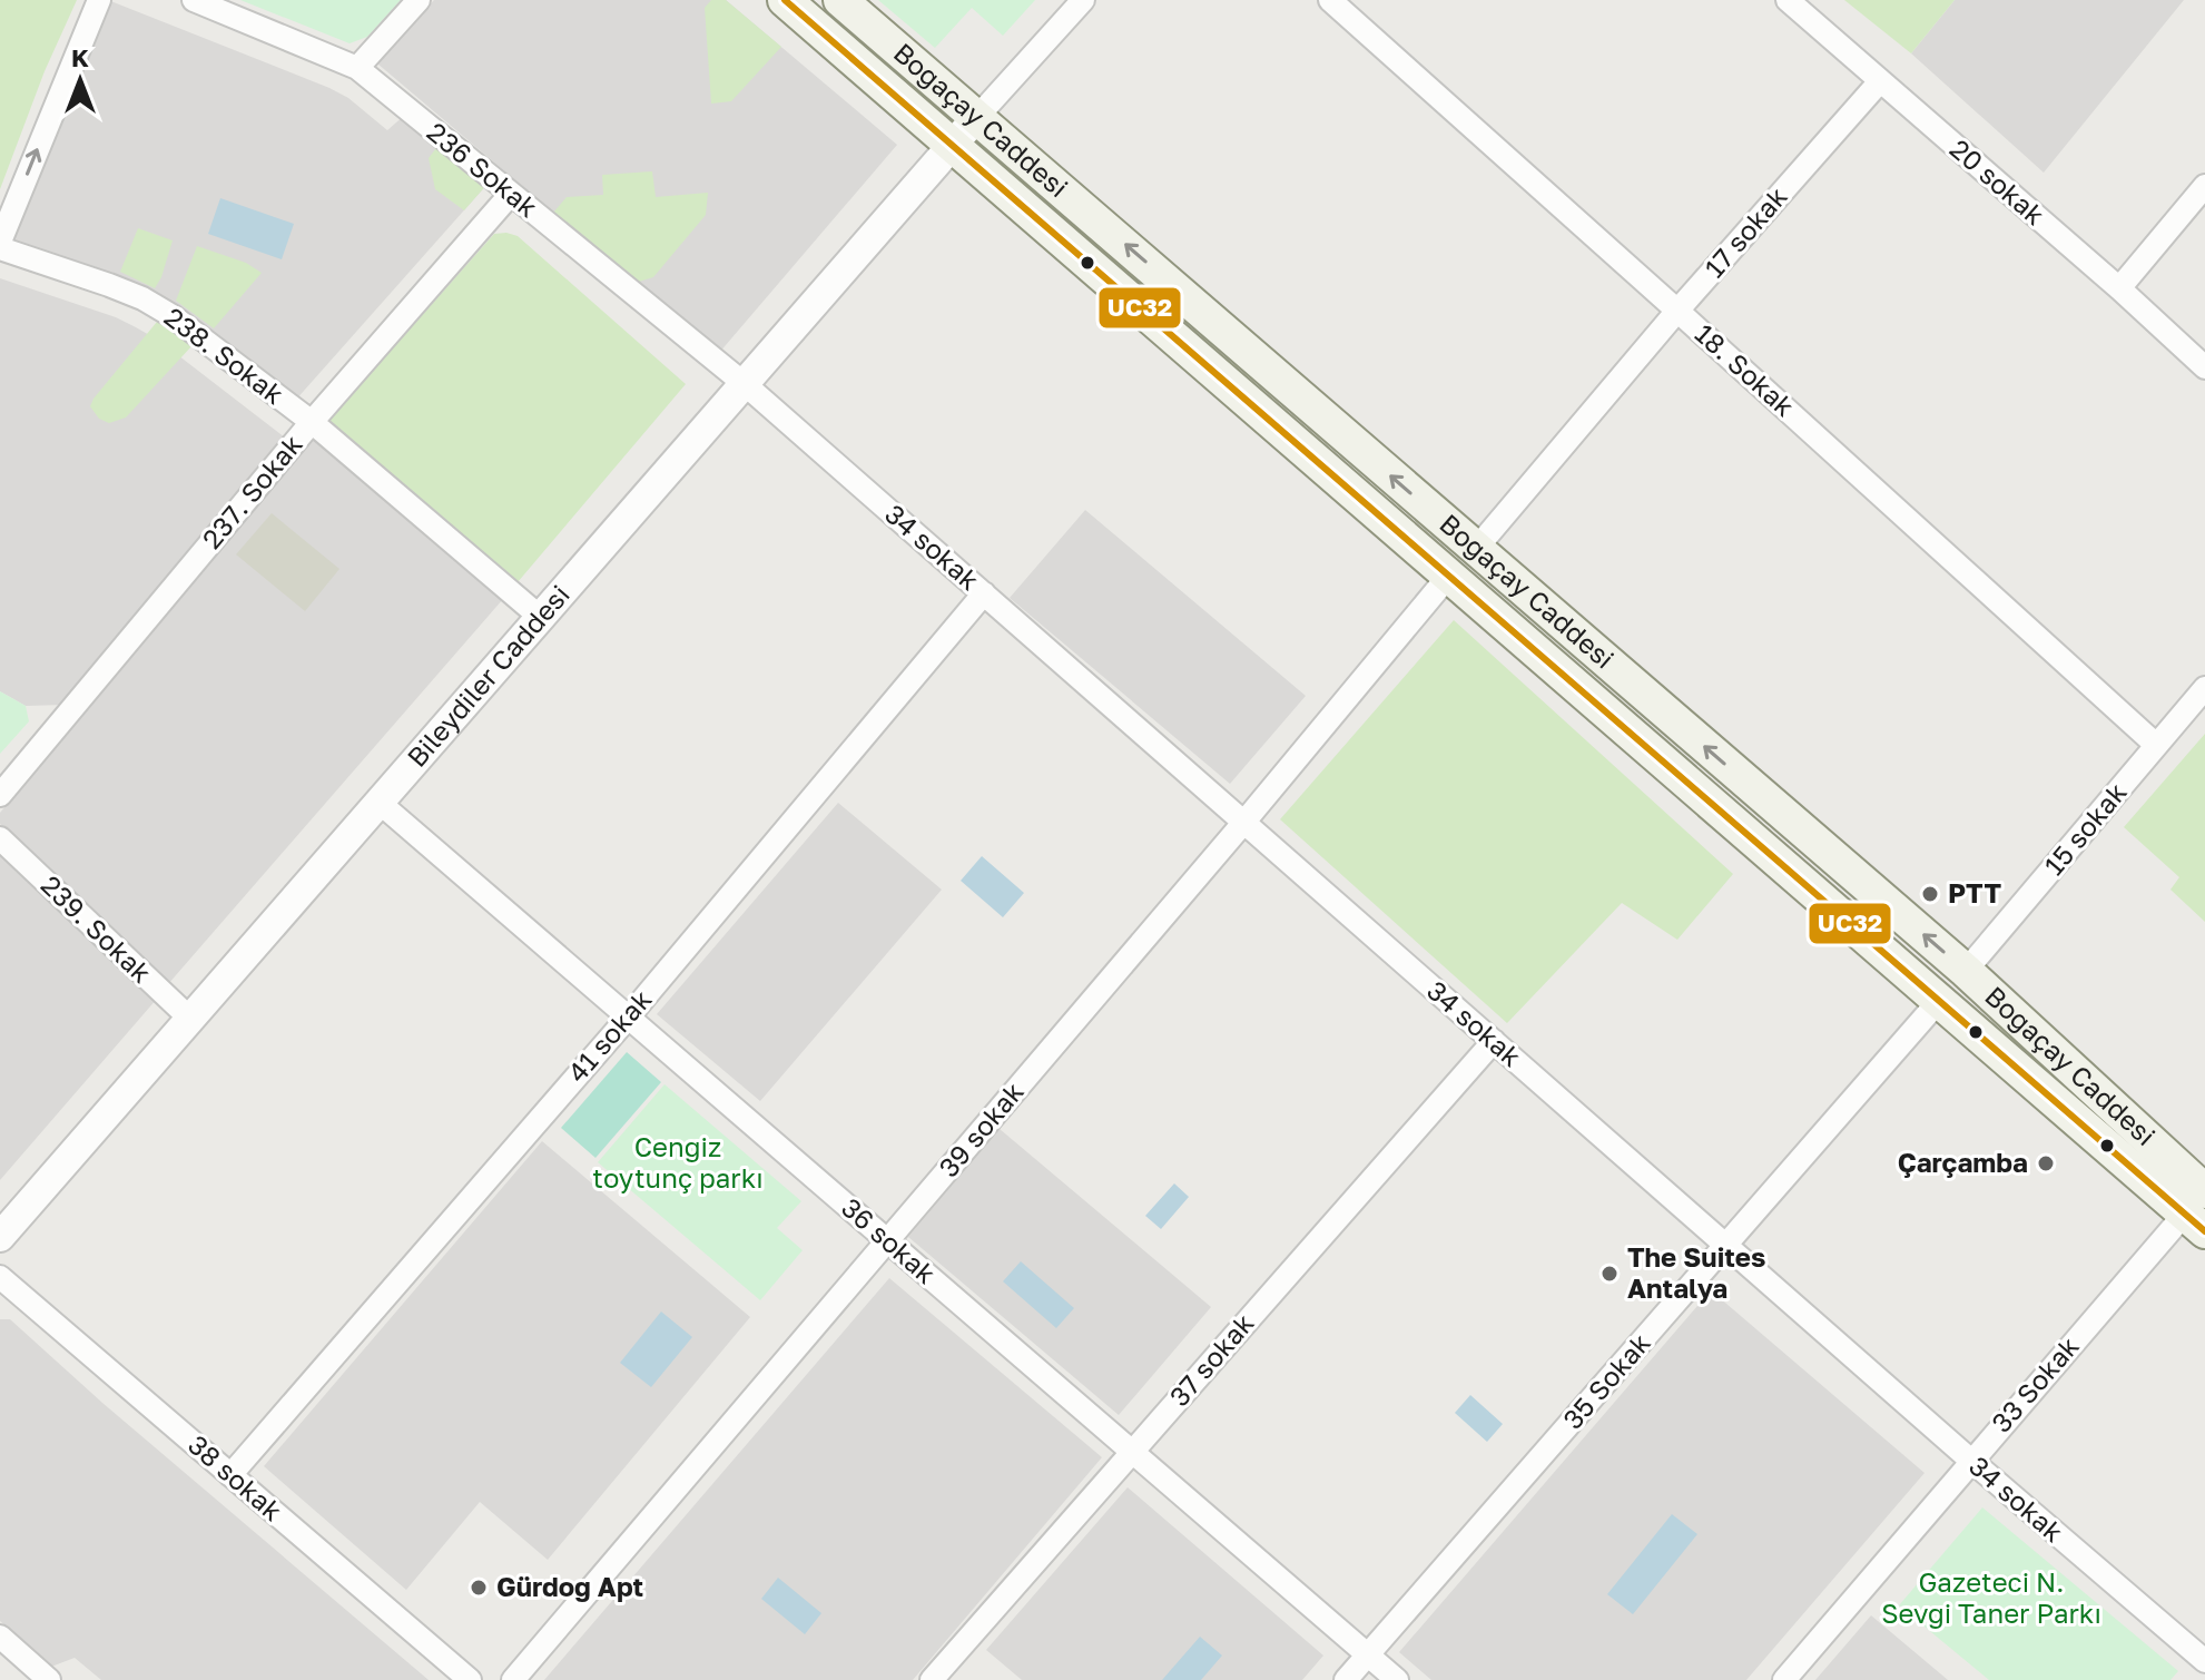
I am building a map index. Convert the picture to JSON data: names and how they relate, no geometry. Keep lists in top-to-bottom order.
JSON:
{
  "streets": {
    "main road": ["Boğaçay Caddesi"],
    "street": [
      "236 Sokak",
      "20 sokak",
      "17 sokak",
      "238. Sokak",
      "18. Sokak",
      "237. Sokak",
      "34 sokak",
      "Bileydiler Caddesi",
      "15 sokak",
      "239. Sokak",
      "41 sokak",
      "39 sokak",
      "36 sokak",
      "37 sokak",
      "35 Sokak",
      "33 Sokak",
      "38 sokak"
    ]
  },
  "crossings": [
    ["Boğaçay Caddesi", "17 sokak"],
    ["Boğaçay Caddesi", "Bileydiler Caddesi"],
    ["Boğaçay Caddesi", "15 sokak"],
    ["Boğaçay Caddesi", "39 sokak"],
    ["Boğaçay Caddesi", "35 Sokak"],
    ["Boğaçay Caddesi", "33 Sokak"],
    ["236 Sokak", "237. Sokak"],
    ["236 Sokak", "34 sokak"],
    ["236 Sokak", "Bileydiler Caddesi"],
    ["20 sokak", "17 sokak"],
    ["17 sokak", "18. Sokak"],
    ["238. Sokak", "237. Sokak"],
    ["238. Sokak", "Bileydiler Caddesi"],
    ["18. Sokak", "15 sokak"],
    ["34 sokak", "Bileydiler Caddesi"],
    ["34 sokak", "41 sokak"],
    ["34 sokak", "39 sokak"],
    ["34 sokak", "37 sokak"],
    ["34 sokak", "35 Sokak"],
    ["34 sokak", "33 Sokak"],
    ["Bileydiler Caddesi", "239. Sokak"],
    ["Bileydiler Caddesi", "36 sokak"],
    ["41 sokak", "36 sokak"],
    ["41 sokak", "38 sokak"],
    ["39 sokak", "36 sokak"],
    ["36 sokak", "37 sokak"],
    ["36 sokak", "35 Sokak"]
  ],
  "parks": ["Cengiz toytunç parkı", "Gazeteci N. Sevgi Taner Parkı"],
  "places": [
    "PTT",
    "Çarçamba",
    "The Suites Antalya",
    "Gürdoğ Apt"
  ],
  "lines": ["transit line UC32"],
  "north": "top"
}
